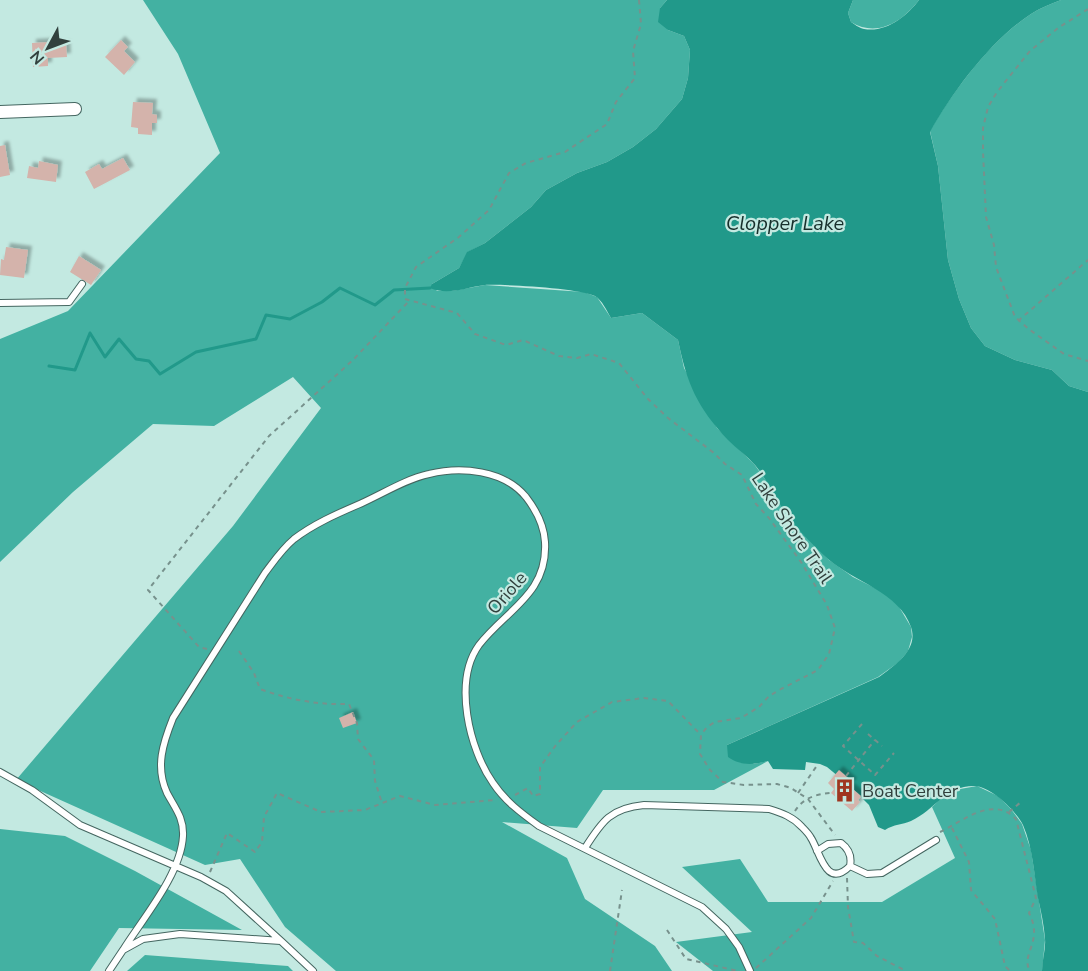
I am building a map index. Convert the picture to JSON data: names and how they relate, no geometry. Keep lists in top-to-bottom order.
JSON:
{
  "streets": {
    "lane": ["Oriole"],
    "path": ["Lake Shore Trail"]
  },
  "water": ["Clopper Lake"],
  "places": {
    "building": ["Boat Center"]
  },
  "north": "bottom left"
}
